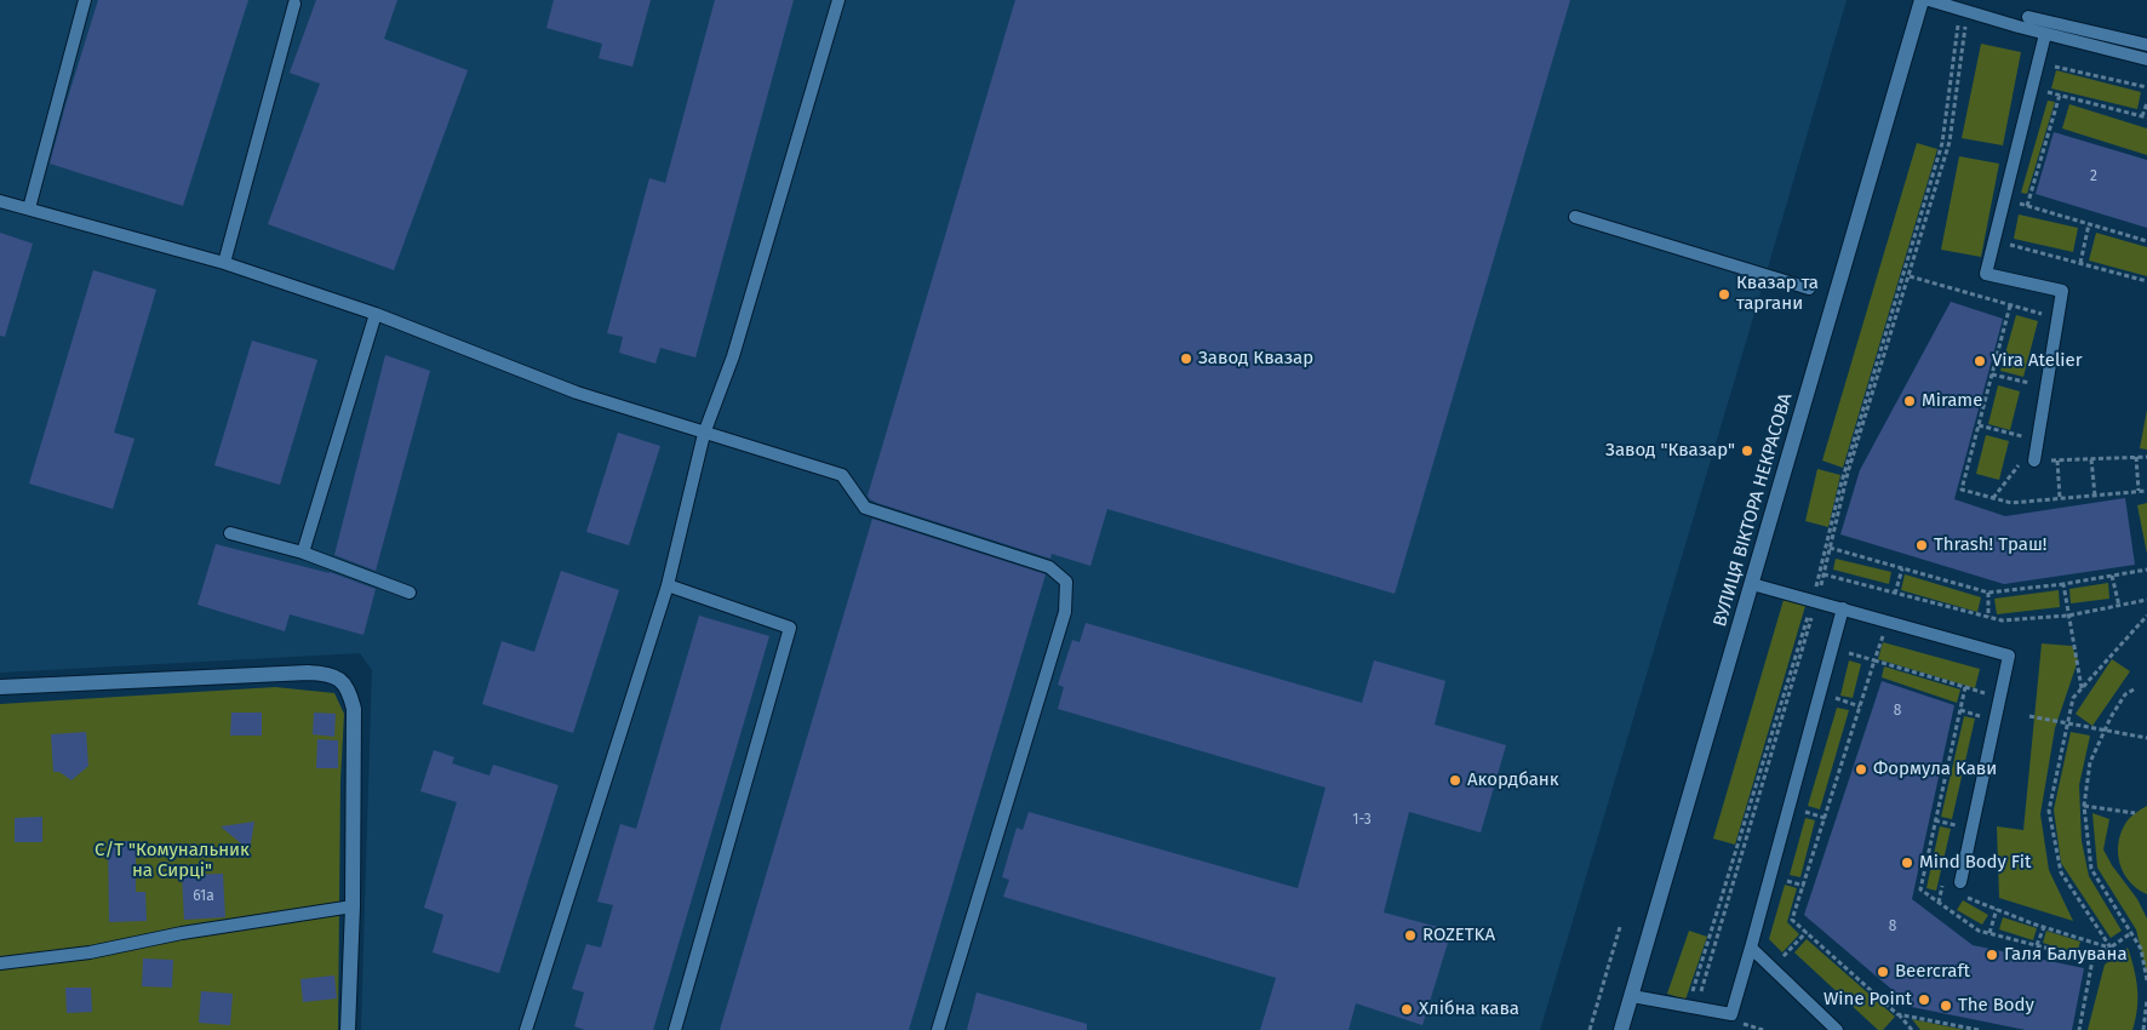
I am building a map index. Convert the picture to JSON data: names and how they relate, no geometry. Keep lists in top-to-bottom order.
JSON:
{
  "streets": {
    "main road": ["ВУЛИЦЯ ВІКТОРА НЕКРАСОВА"]
  },
  "parks": ["С/Т \"Комунальник на Сирці\""],
  "places": [
    "Квазар та таргани",
    "Завод Квазар",
    "Vira Atelier",
    "Mirame",
    "Завод \"Квазар\"",
    "Thrash! Траш!",
    "Формула Кави",
    "Акордбанк",
    "Mind Body Fit",
    "ROZETKA",
    "Галя Балувана",
    "Beercraft",
    "Wine Point",
    "The Body",
    "Хлібна кава"
  ],
  "house_numbers": [
    "2",
    "8",
    "1-3",
    "61а",
    "8"
  ]
}
